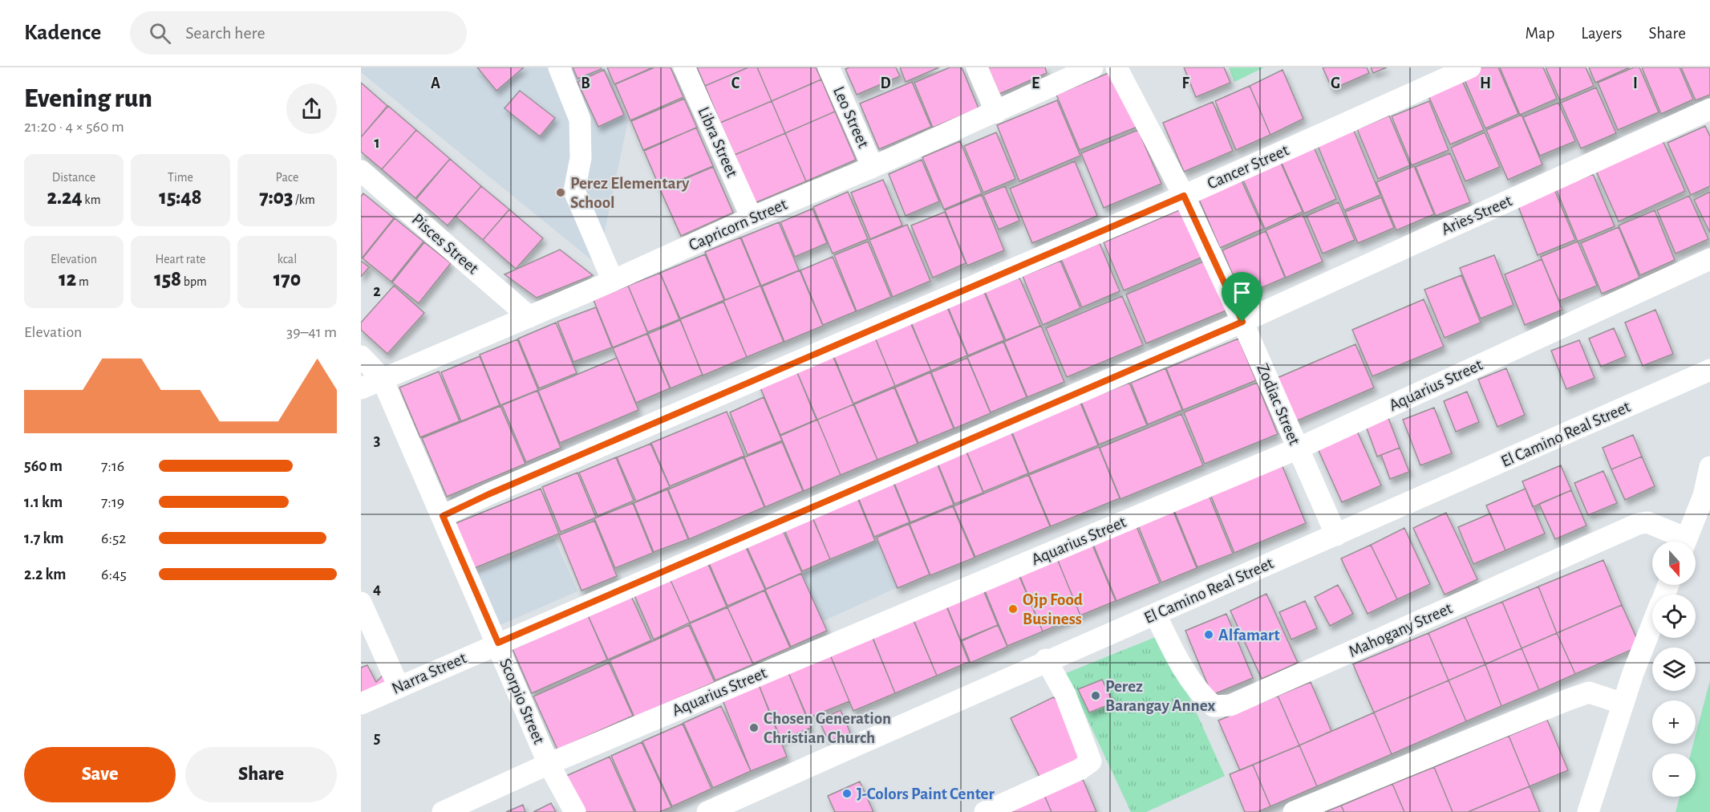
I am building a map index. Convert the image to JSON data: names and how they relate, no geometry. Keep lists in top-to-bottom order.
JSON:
{
  "streets": {
    "street": [
      "Leo Street",
      "Libra Street",
      "Cancer Street",
      "Aries Street",
      "Capricorn Street",
      "Pisces Street",
      "Aquarius Street",
      "Zodiac Street",
      "El Camino Real Street",
      "Mahogany Street",
      "Narra Street",
      "Scorpio Street"
    ]
  },
  "crossings": [
    ["Leo Street", "Capricorn Street"],
    ["Libra Street", "Capricorn Street"],
    ["Cancer Street", "Zodiac Street"],
    ["Cancer Street", "Scorpio Street"],
    ["Aries Street", "Zodiac Street"],
    ["Aries Street", "Narra Street"],
    ["Aries Street", "Scorpio Street"],
    ["Capricorn Street", "Pisces Street"],
    ["Capricorn Street", "Scorpio Street"],
    ["Aquarius Street", "Zodiac Street"],
    ["Aquarius Street", "Scorpio Street"],
    ["Zodiac Street", "El Camino Real Street"],
    ["El Camino Real Street", "Mahogany Street"],
    ["Narra Street", "Scorpio Street"]
  ],
  "places": [
    "Perez Elementary School",
    "Ojp Food Business",
    "Alfamart",
    "Perez Barangay Annex",
    "Chosen Generation Christian Church",
    "J-Colors Paint Center"
  ],
  "north": "bottom",
  "page": {
    "header": "Kadence",
    "search": "Search here",
    "nav": ["Map", "Layers", "Share"],
    "heading": ["Evening run", "21:20 · 4 × 560 m"],
    "stats": [
      ["Distance", "2.24 km"],
      ["Time", "15:48"],
      ["Pace", "7:03 /km"],
      ["Elevation", "12 m"],
      ["Heart rate", "158 bpm"],
      ["kcal", "170"]
    ],
    "chart": ["Elevation", "39–41 m"],
    "list": [
      {
        "name": "560 m",
        "note": "7:16"
      },
      {
        "name": "1.1 km",
        "note": "7:19"
      },
      {
        "name": "1.7 km",
        "note": "6:52"
      },
      {
        "name": "2.2 km",
        "note": "6:45"
      }
    ],
    "map_buttons": ["+", "−"],
    "buttons": ["Save", "Share"]
  },
  "grid": {
    "columns": [
      "A",
      "B",
      "C",
      "D",
      "E",
      "F",
      "G",
      "H",
      "I"
    ],
    "rows": [
      "1",
      "2",
      "3",
      "4",
      "5"
    ]
  }
}
